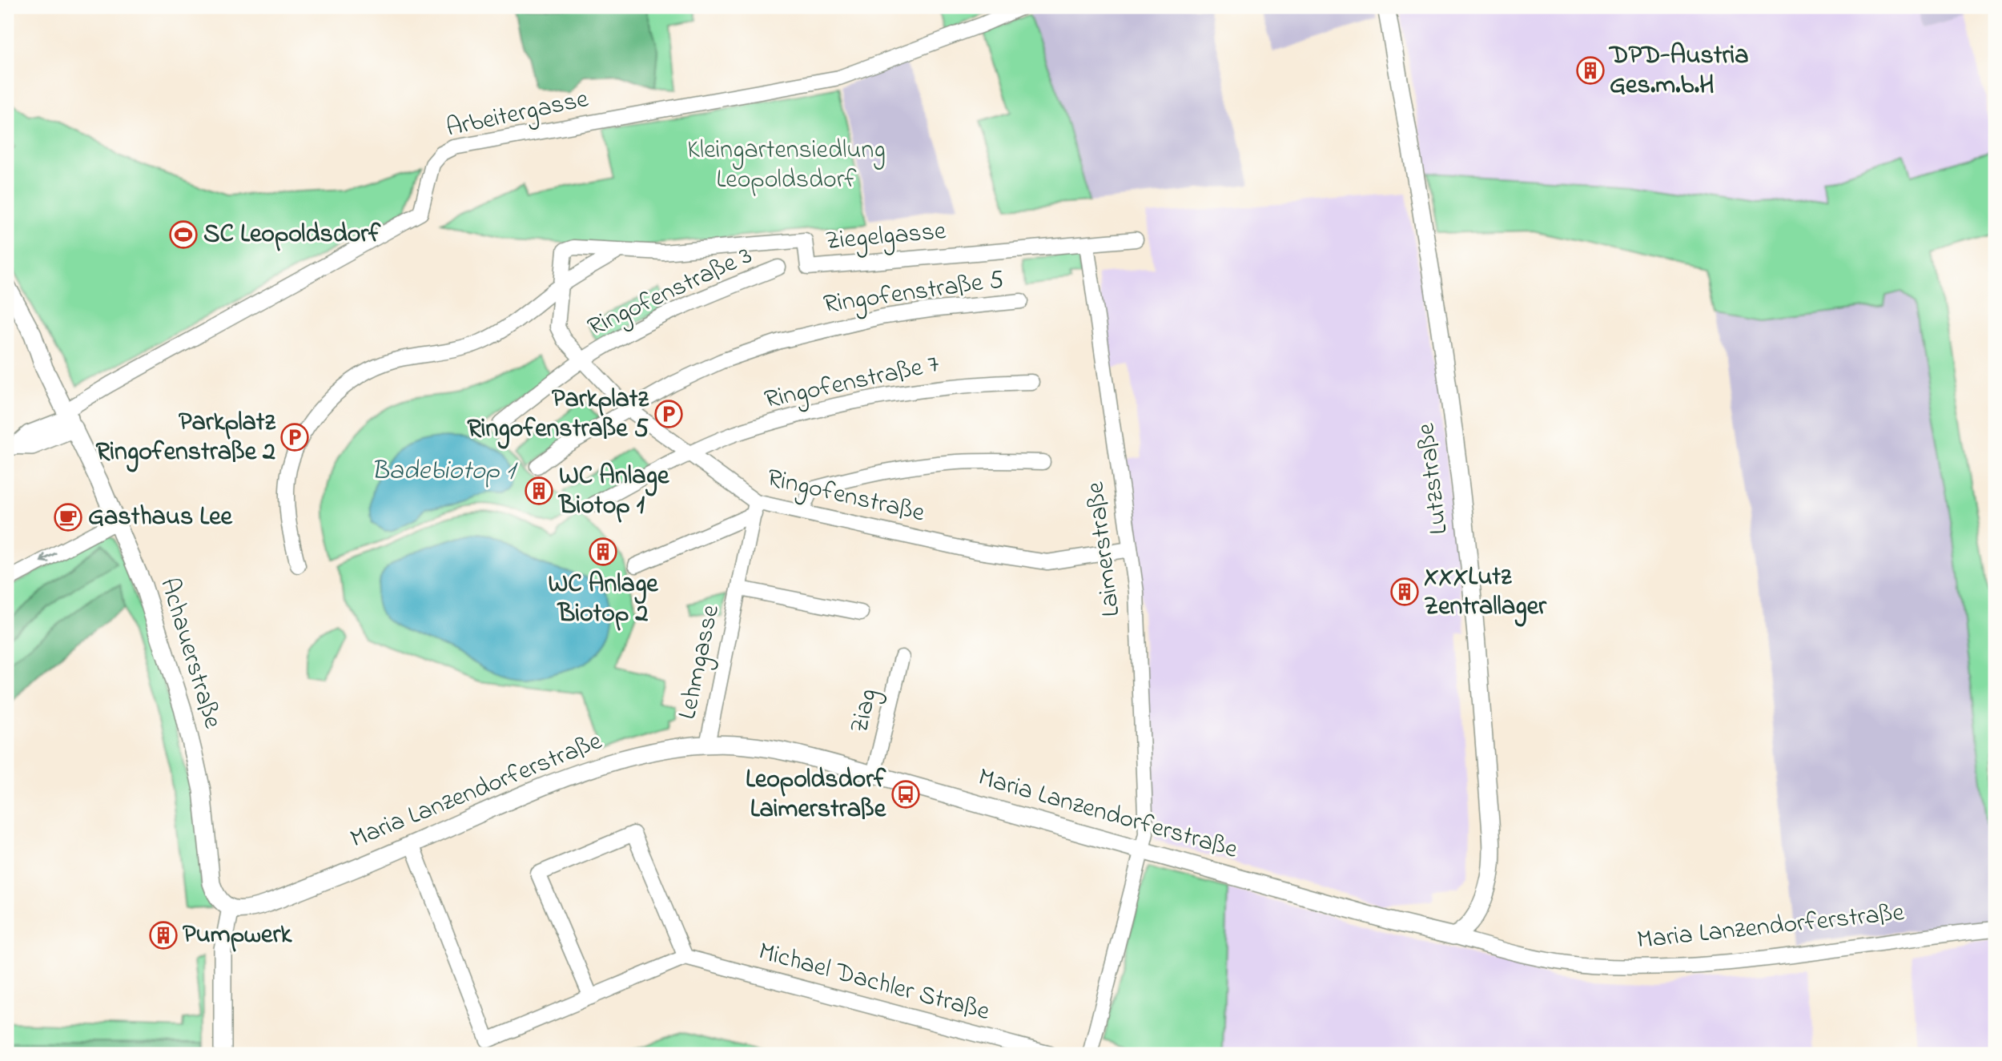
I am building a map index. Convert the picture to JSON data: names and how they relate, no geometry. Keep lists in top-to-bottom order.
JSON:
{
  "streets": {
    "street": [
      "Arbeitergasse",
      "Ziegelgasse",
      "Ringofenstraße 3",
      "Ringofenstraße 5",
      "Ringofenstraße 7",
      "Lutzstraße",
      "Ringofenstraße",
      "Laimerstraße",
      "Achauerstraße",
      "Lehmgasse",
      "Ziag",
      "Maria Lanzendorferstraße",
      "Michael Dachler Straße"
    ]
  },
  "crossings": [
    ["Arbeitergasse", "Achauerstraße"],
    ["Ziegelgasse", "Ringofenstraße"],
    ["Ziegelgasse", "Laimerstraße"],
    ["Ringofenstraße 3", "Ringofenstraße"],
    ["Ringofenstraße 5", "Ringofenstraße"],
    ["Ringofenstraße 7", "Ringofenstraße"],
    ["Lutzstraße", "Maria Lanzendorferstraße"],
    ["Ringofenstraße", "Laimerstraße"],
    ["Ringofenstraße", "Lehmgasse"],
    ["Laimerstraße", "Maria Lanzendorferstraße"],
    ["Achauerstraße", "Maria Lanzendorferstraße"],
    ["Lehmgasse", "Maria Lanzendorferstraße"],
    ["Ziag", "Maria Lanzendorferstraße"]
  ],
  "water": ["Badebiotop 1"],
  "parks": ["Kleingartensiedlung Leopoldsdorf"],
  "places": {
    "building": [
      "DPD-Austria Ges.m.b.H",
      "WC Anlage Biotop 1",
      "WC Anlage Biotop 2",
      "XXXLutz Zentrallager",
      "Pumpwerk"
    ],
    "sports": ["SC Leopoldsdorf"],
    "parking": ["Parkplatz Ringofenstraße 5", "Parkplatz Ringofenstraße 2"],
    "cafe": ["Gasthaus Lee"],
    "bus stop": ["Leopoldsdorf Laimerstraße"]
  }
}
